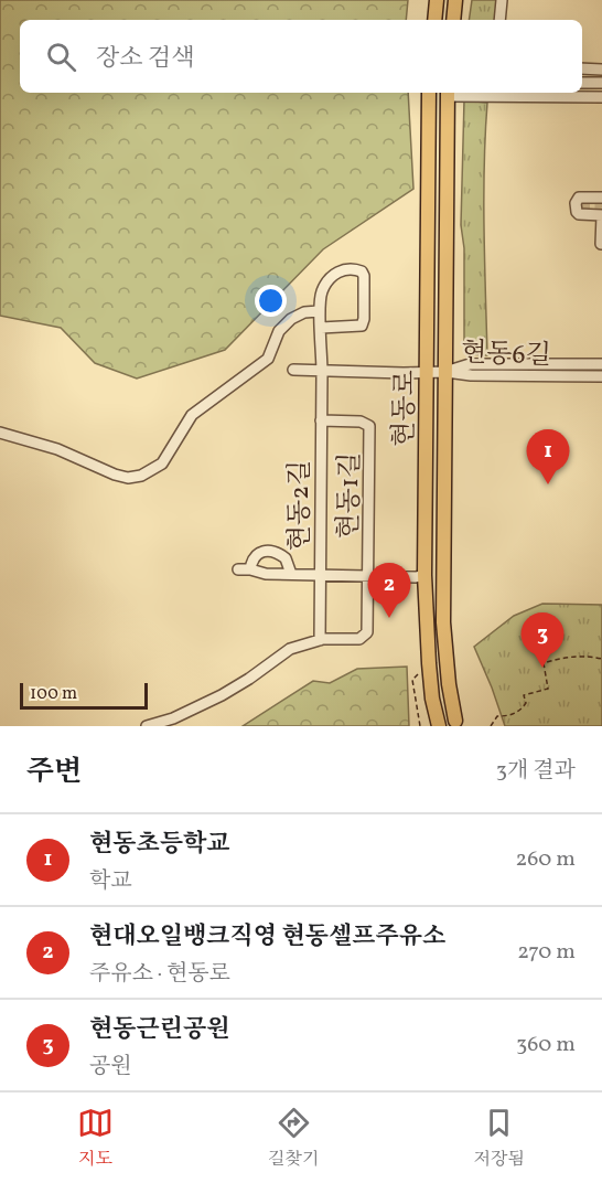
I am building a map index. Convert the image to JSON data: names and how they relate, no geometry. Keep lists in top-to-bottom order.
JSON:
{
  "streets": {
    "main road": ["현동로"],
    "street": ["현동6길", "현동1길", "현동2길"]
  },
  "crossings": [
    ["현동6길", "현동로"],
    ["현동로", "현동1길"],
    ["현동1길", "현동2길"]
  ],
  "scale_bar": "100 m",
  "page": {
    "search": "장소 검색",
    "pins": ["1", "2", "3"],
    "scale": "100 m",
    "heading": ["주변", "3개 결과"],
    "list": [
      {
        "mark": "1",
        "name": "현동초등학교",
        "note": "학교",
        "value": "260 m"
      },
      {
        "mark": "2",
        "name": "현대오일뱅크직영 현동셀프주유소",
        "note": "주유소 · 현동로",
        "value": "270 m"
      },
      {
        "mark": "3",
        "name": "현동근린공원",
        "note": "공원",
        "value": "360 m"
      }
    ],
    "nav": ["지도", "길찾기", "저장됨"]
  }
}
